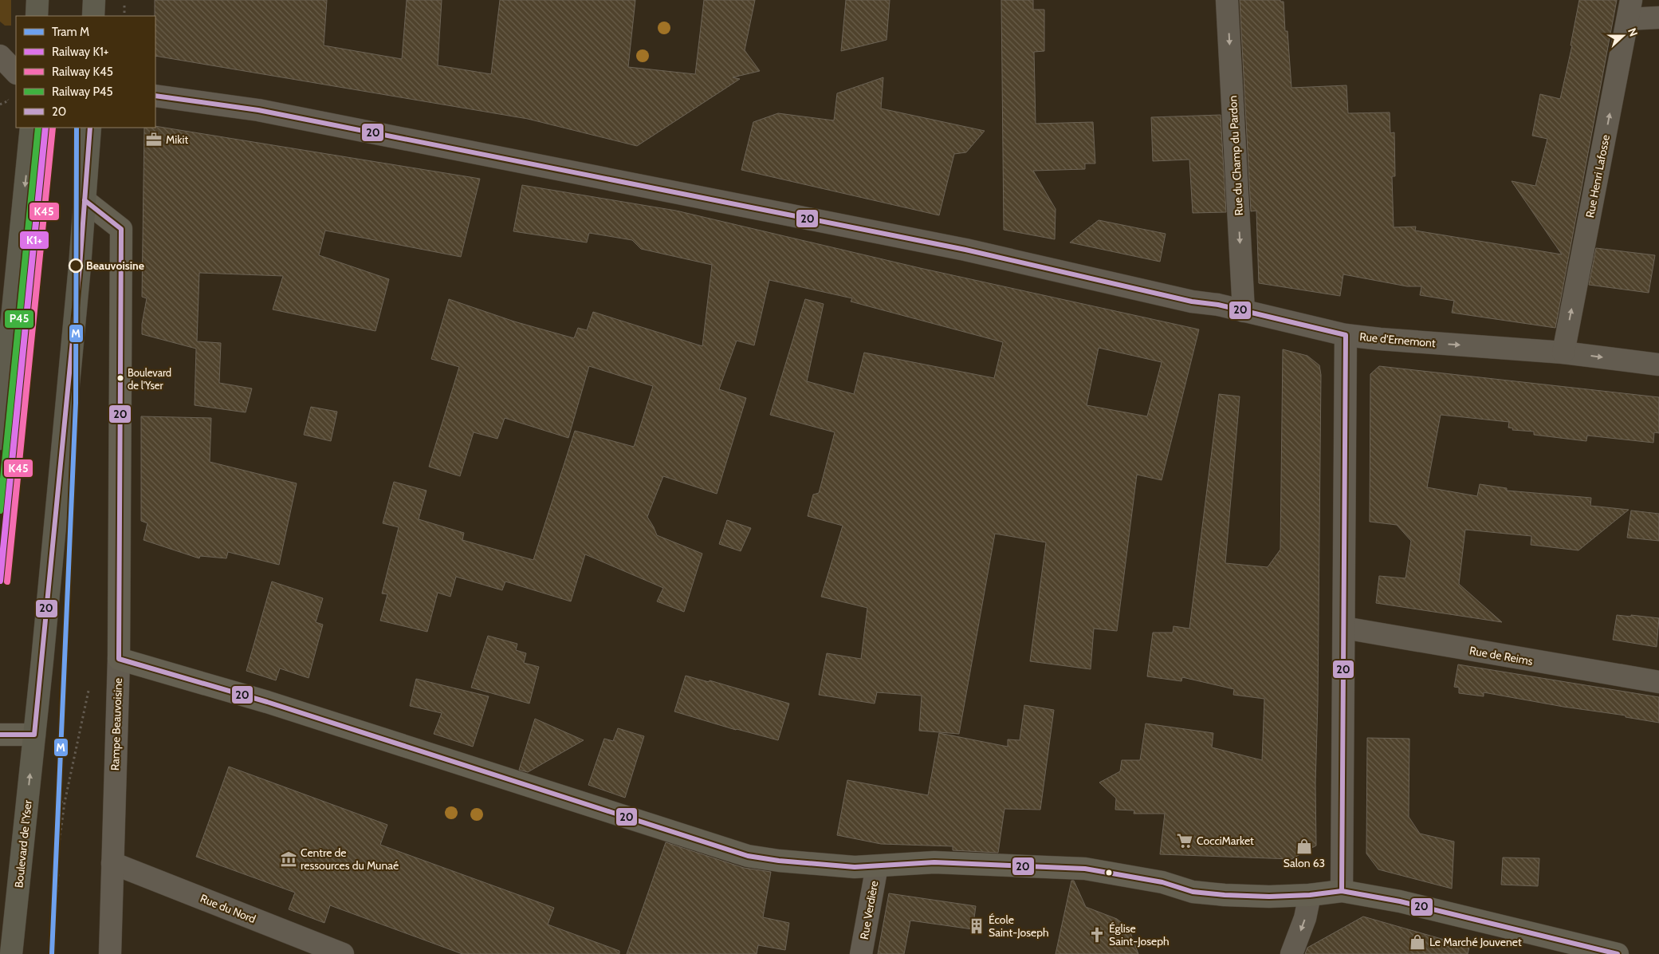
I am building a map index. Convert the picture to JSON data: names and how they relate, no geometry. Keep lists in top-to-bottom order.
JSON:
{
  "streets": {
    "main road": ["Boulevard de l'Yser"],
    "street": [
      "Rue du Champ du Pardon",
      "Rue Henri Lafosse",
      "Rue d'Ernemont",
      "Rue de Reims",
      "Rampe Beauvoisine",
      "Rue du Nord",
      "Rue Verdière"
    ]
  },
  "crossings": [
    ["Rue du Champ du Pardon", "Rue d'Ernemont"],
    ["Rue Henri Lafosse", "Rue d'Ernemont"],
    ["Rampe Beauvoisine", "Boulevard de l'Yser"],
    ["Rampe Beauvoisine", "Rue du Nord"]
  ],
  "one_way": ["Rue du Champ du Pardon", "Rue Henri Lafosse"],
  "places": {
    "office": ["Mikit"],
    "other": ["Beauvoisine", "Boulevard de l'Yser"],
    "supermarket": ["CocciMarket"],
    "shop": ["Salon 63", "Le Marché Jouvenet"],
    "museum": ["Centre de ressources du Munaé"],
    "building": ["École Saint-Joseph"],
    "church": ["Église Saint-Joseph"]
  },
  "lines": [
    "transit line 20",
    "tram line M",
    "rail line K1+",
    "rail line K45",
    "rail line P45"
  ],
  "legend": [
    "Tram M",
    "Railway K1+",
    "Railway K45",
    "Railway P45",
    "20"
  ],
  "north": "right"
}
